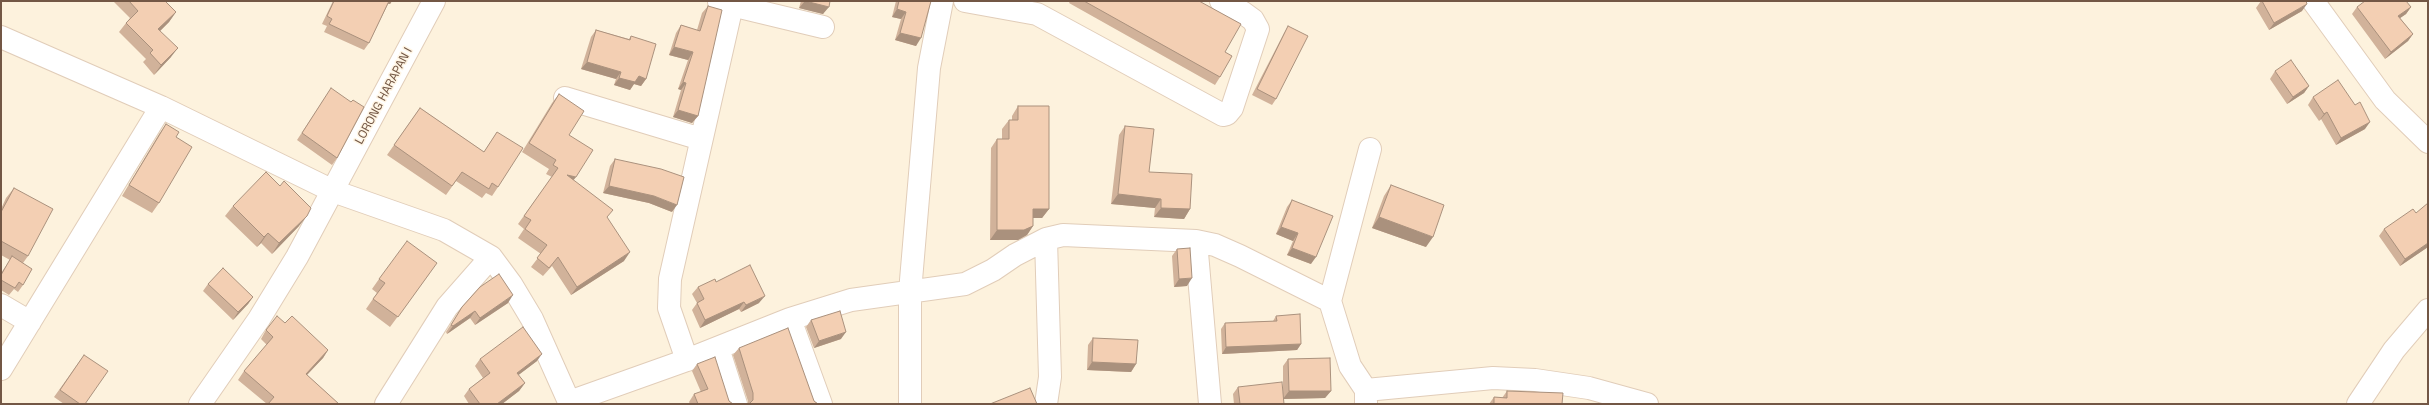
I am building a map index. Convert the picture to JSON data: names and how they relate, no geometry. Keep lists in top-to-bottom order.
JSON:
{
  "streets": {
    "street": ["LORONG HARAPAN I"]
  }
}
